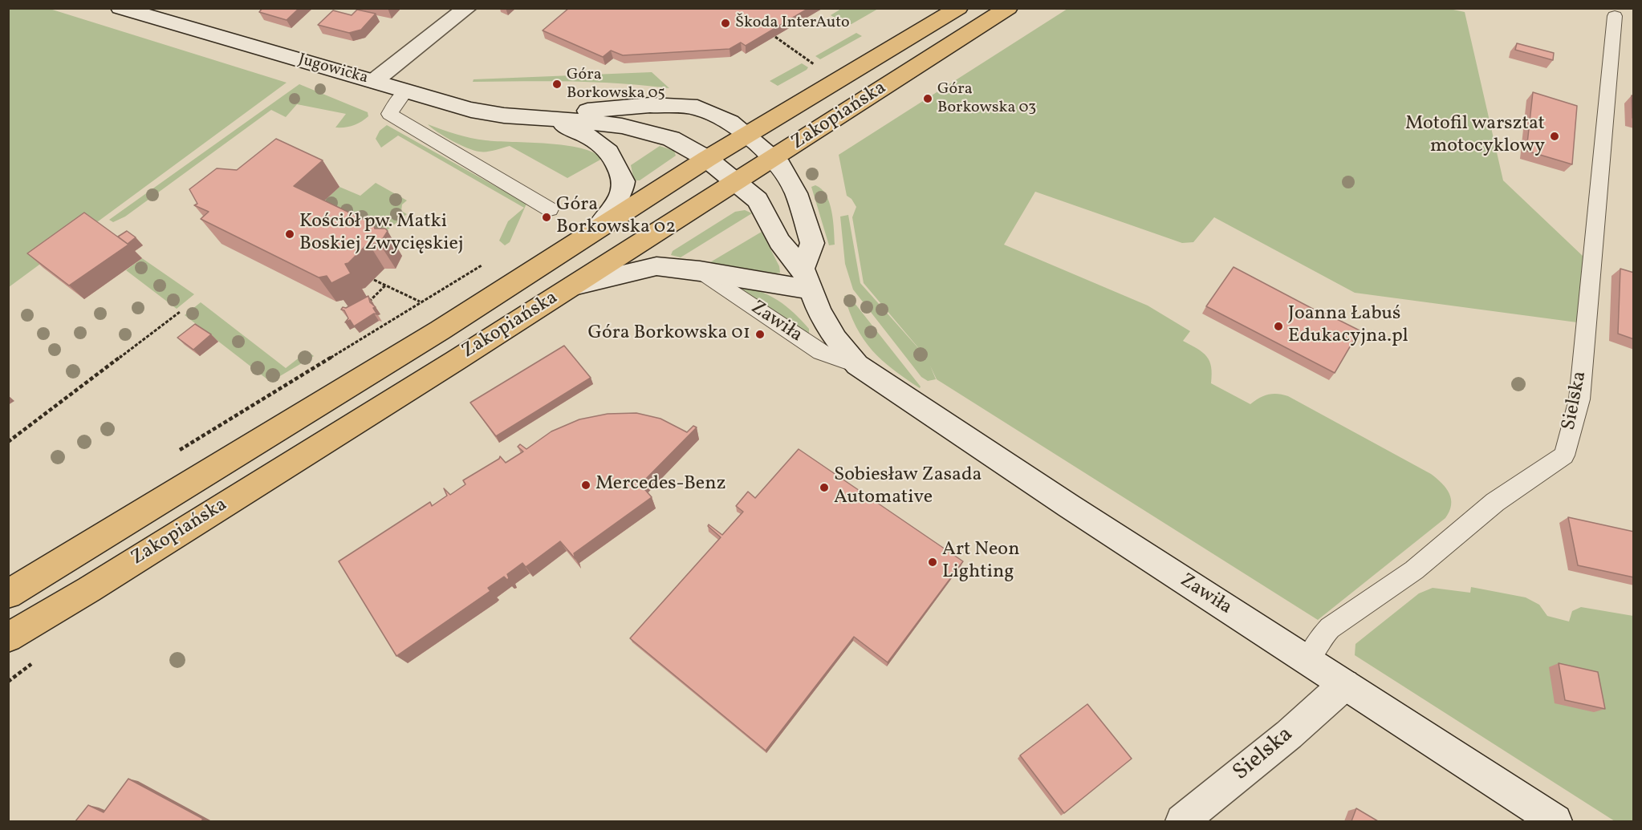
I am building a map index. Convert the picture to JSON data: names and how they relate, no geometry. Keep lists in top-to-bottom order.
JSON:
{
  "streets": {
    "main road": ["Zakopiańska"],
    "street": ["Jugowicka", "Zawiła", "Sielska"]
  },
  "crossings": [
    ["Jugowicka", "Zakopiańska"],
    ["Jugowicka", "Zawiła"],
    ["Zakopiańska", "Zawiła"],
    ["Zawiła", "Sielska"]
  ],
  "places": [
    "Škoda InterAuto",
    "Góra Borkowska 05",
    "Góra Borkowska 03",
    "Motofil warsztat motocyklowy",
    "Góra Borkowska 02",
    "Kościół pw. Matki Boskiej Zwycięskiej",
    "Joanna Łabuś Edukacyjna.pl",
    "Góra Borkowska 01",
    "Mercedes-Benz",
    "Sobiesław Zasada Automative",
    "Art Neon Lighting"
  ]
}
